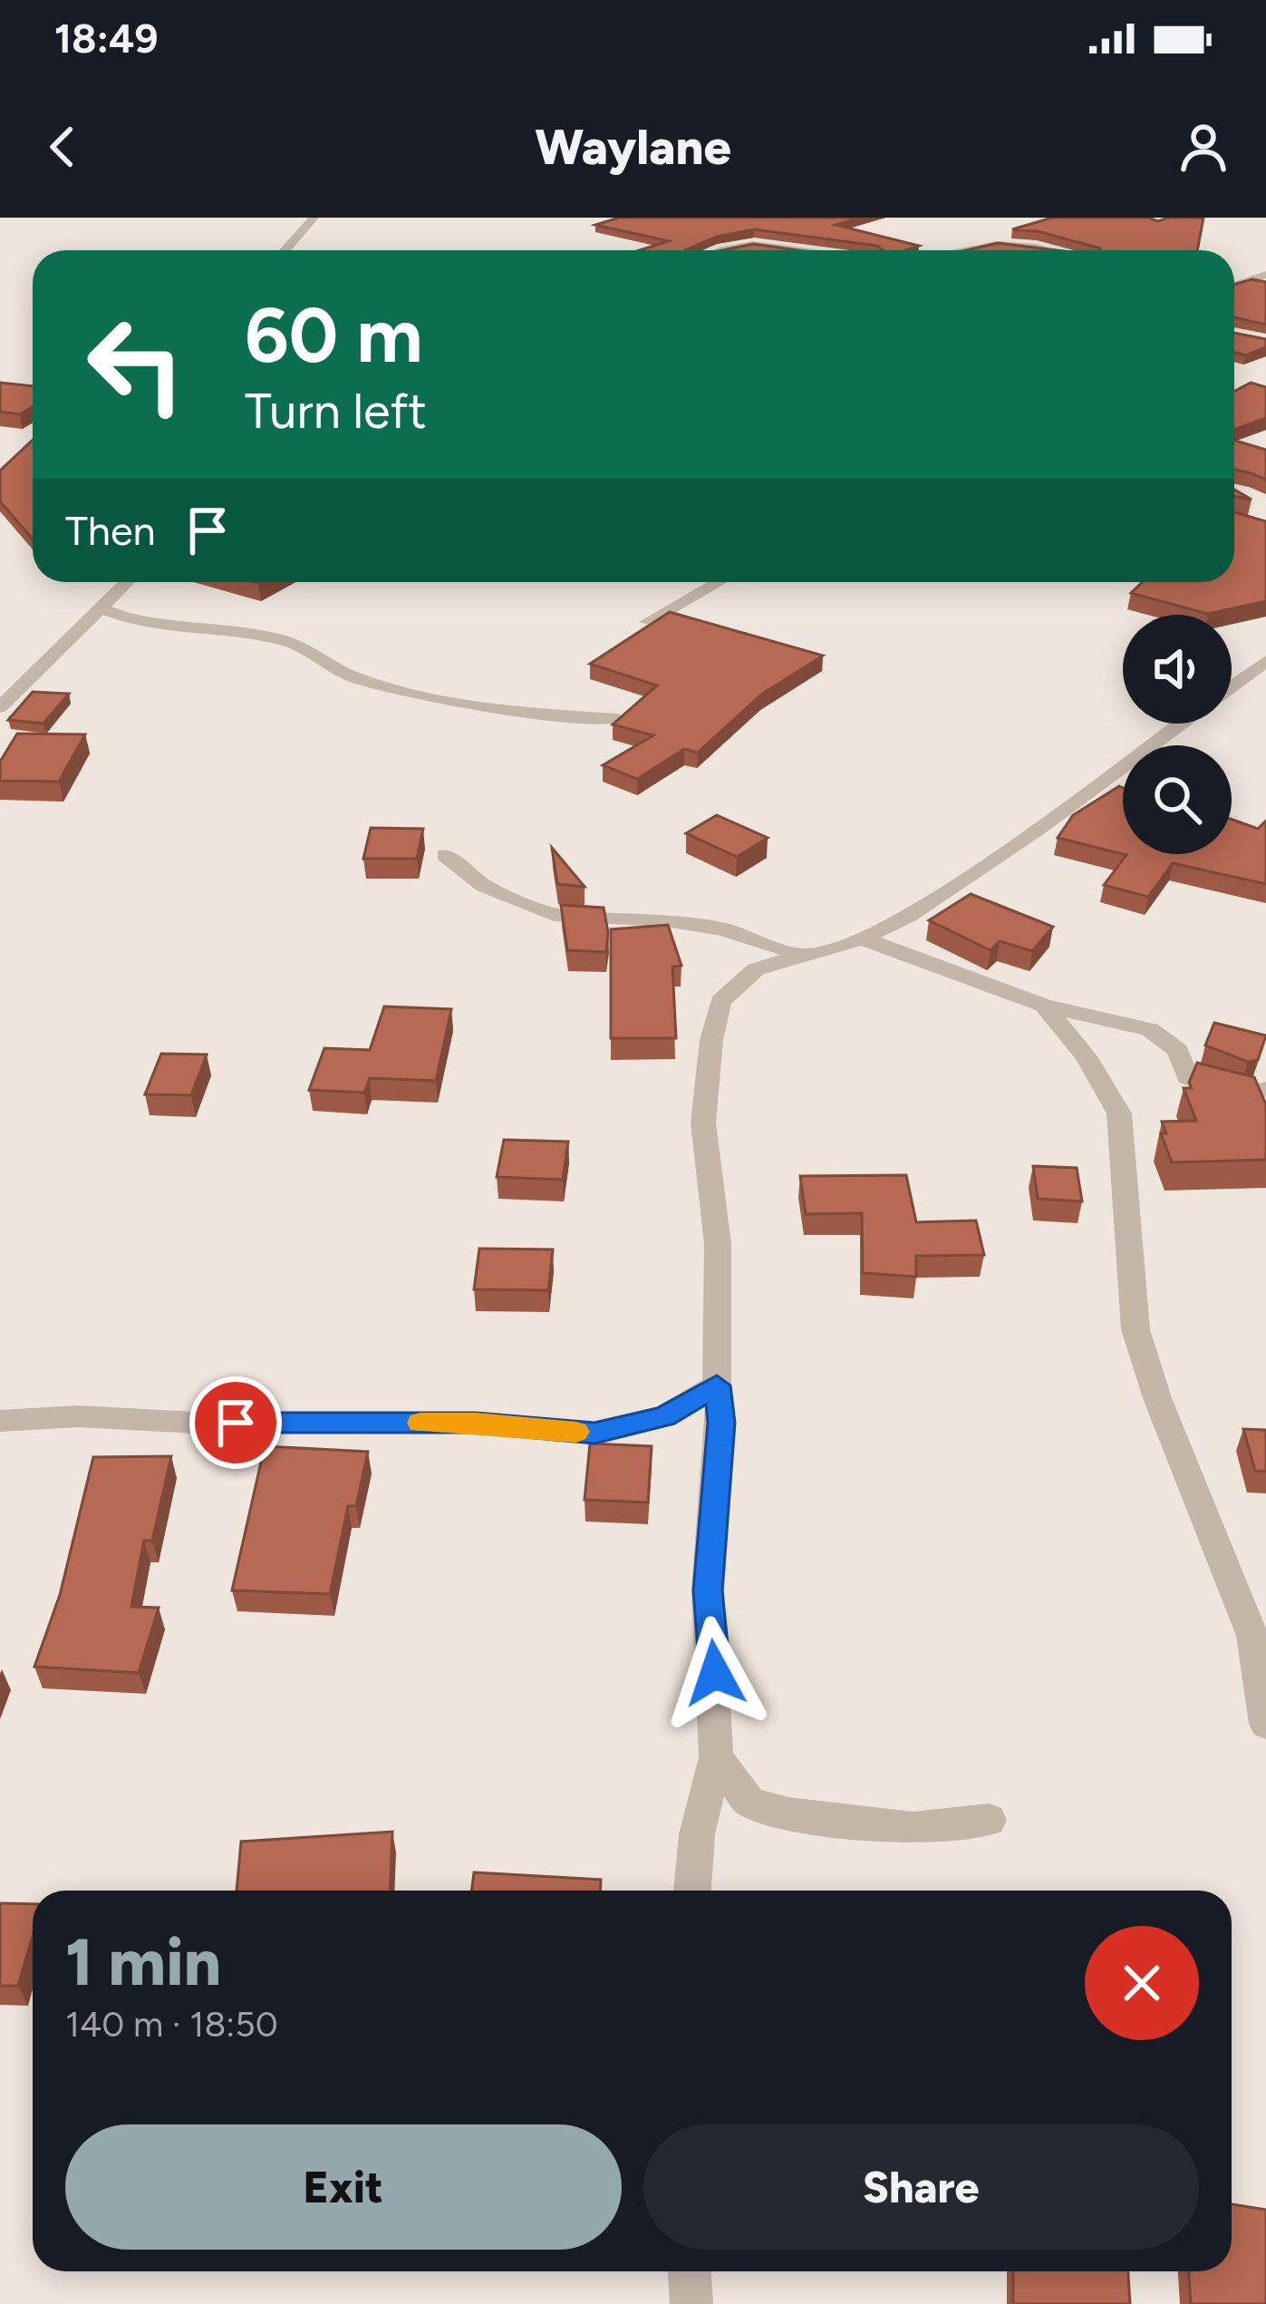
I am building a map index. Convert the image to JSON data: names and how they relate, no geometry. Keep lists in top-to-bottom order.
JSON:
{
  "page": {
    "status": "18:49",
    "header": "Waylane",
    "turn": ["60 m", "Turn left"],
    "then": "Then",
    "heading": ["1 min", "140 m · 18:50"],
    "buttons": ["Exit", "Share"]
  }
}
